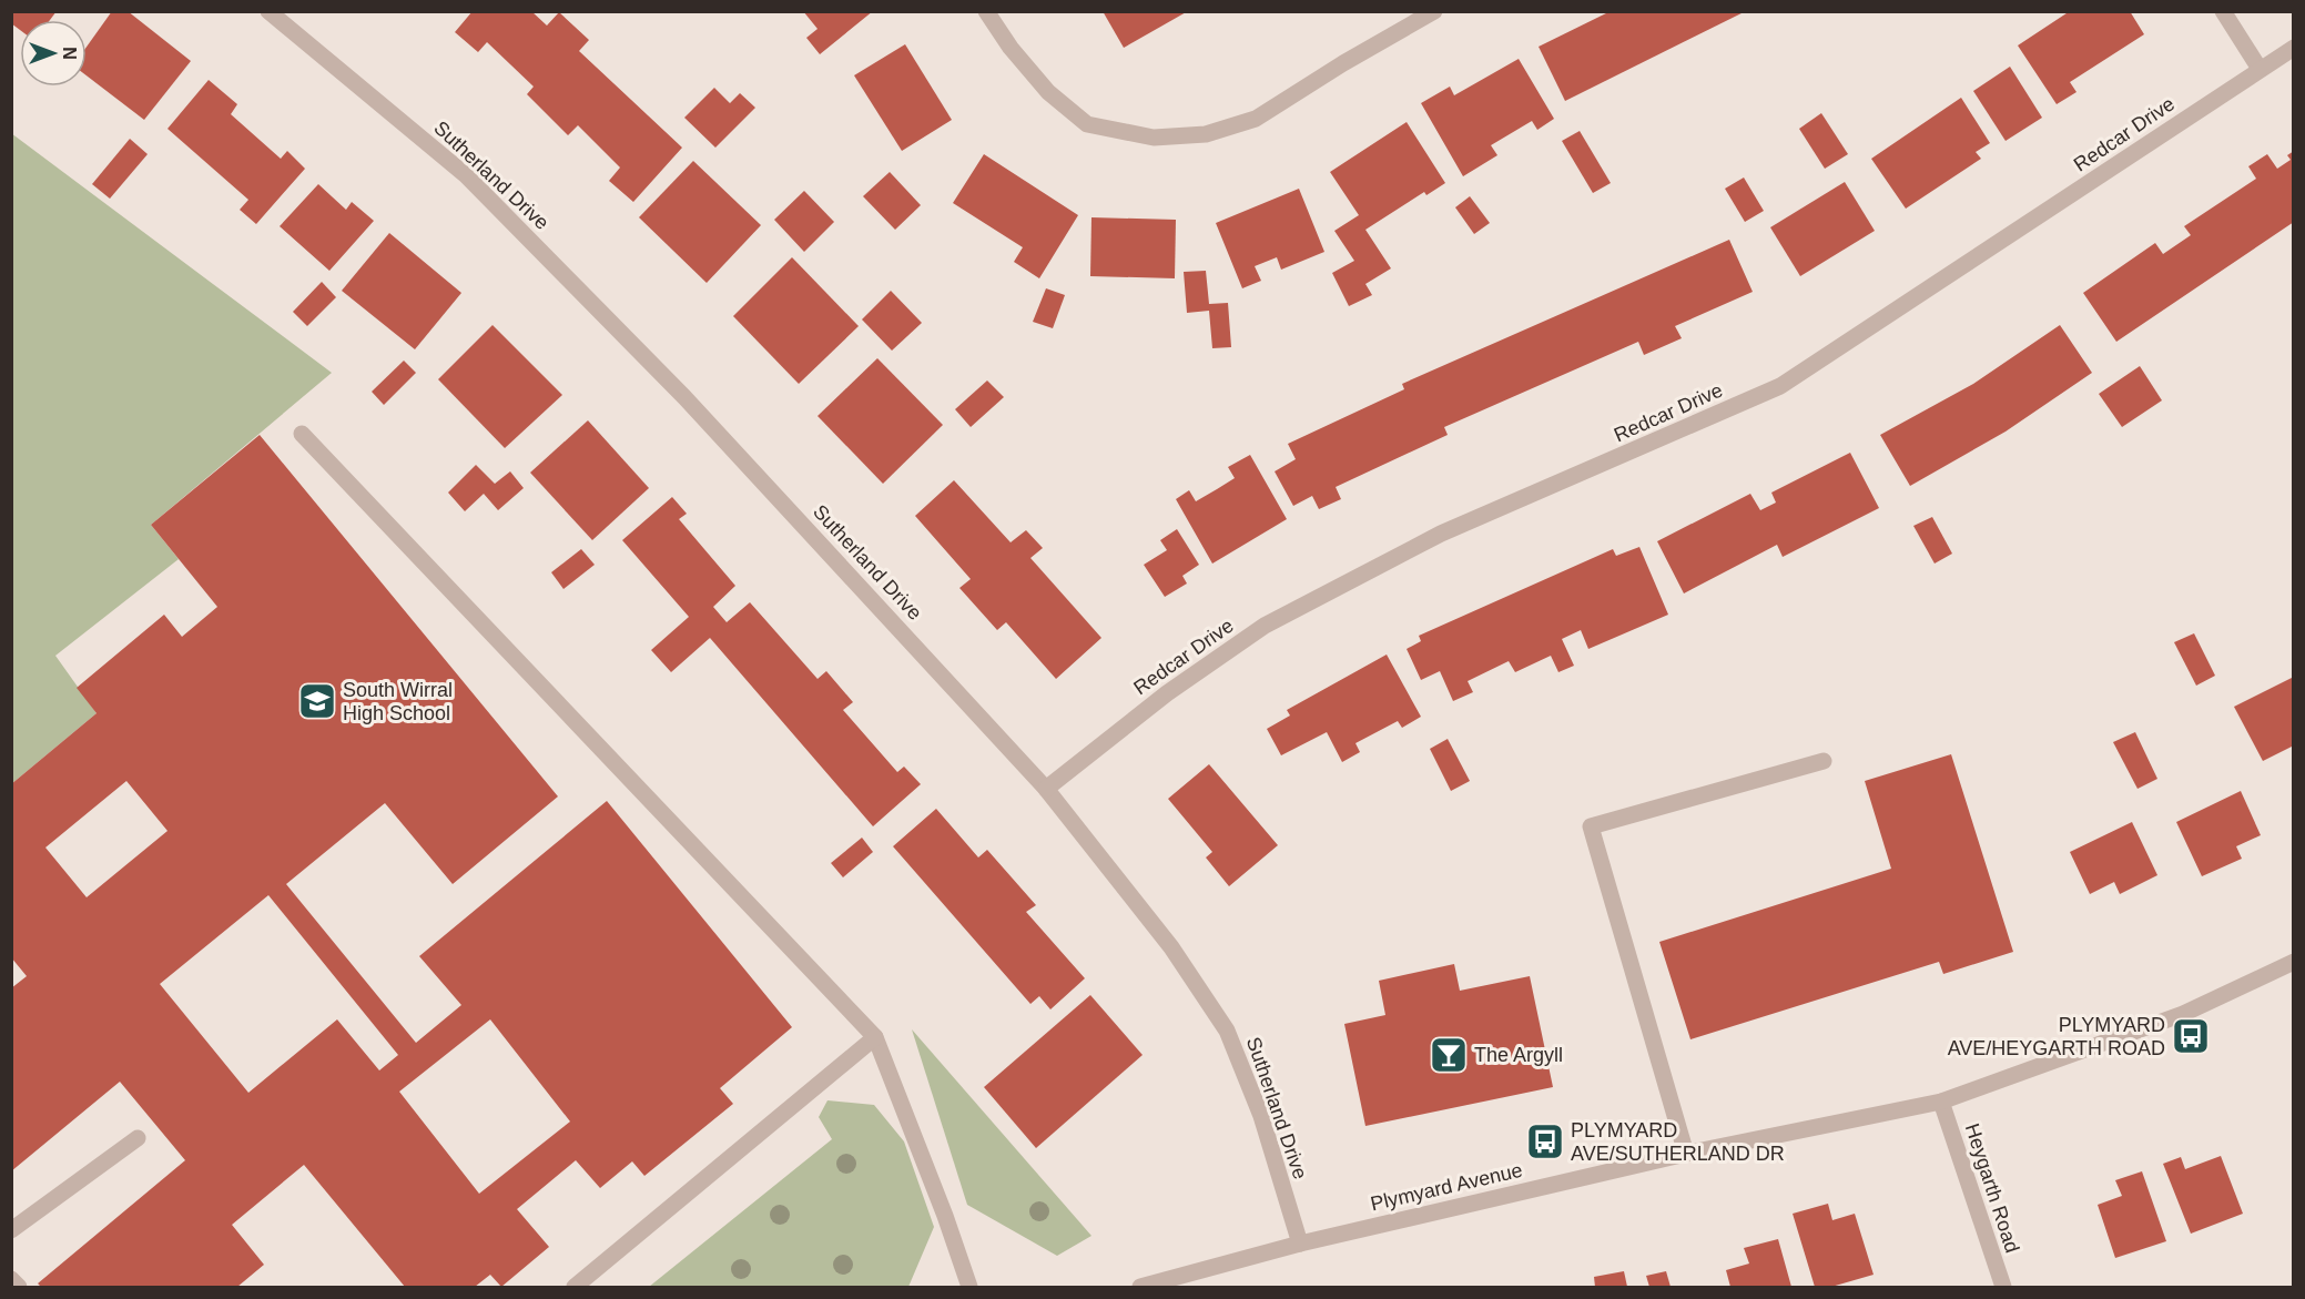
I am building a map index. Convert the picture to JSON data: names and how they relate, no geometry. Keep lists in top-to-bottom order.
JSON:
{
  "streets": {
    "street": [
      "Redcar Drive",
      "Sutherland Drive",
      "Plymyard Avenue",
      "Heygarth Road"
    ]
  },
  "crossings": [
    ["Redcar Drive", "Sutherland Drive"],
    ["Sutherland Drive", "Plymyard Avenue"],
    ["Plymyard Avenue", "Heygarth Road"]
  ],
  "places": {
    "school or university": ["South Wirral High School"],
    "bus stop": ["PLYMYARD AVE/HEYGARTH ROAD", "PLYMYARD AVE/SUTHERLAND DR"],
    "bar": ["The Argyll"]
  },
  "north": "right"
}
